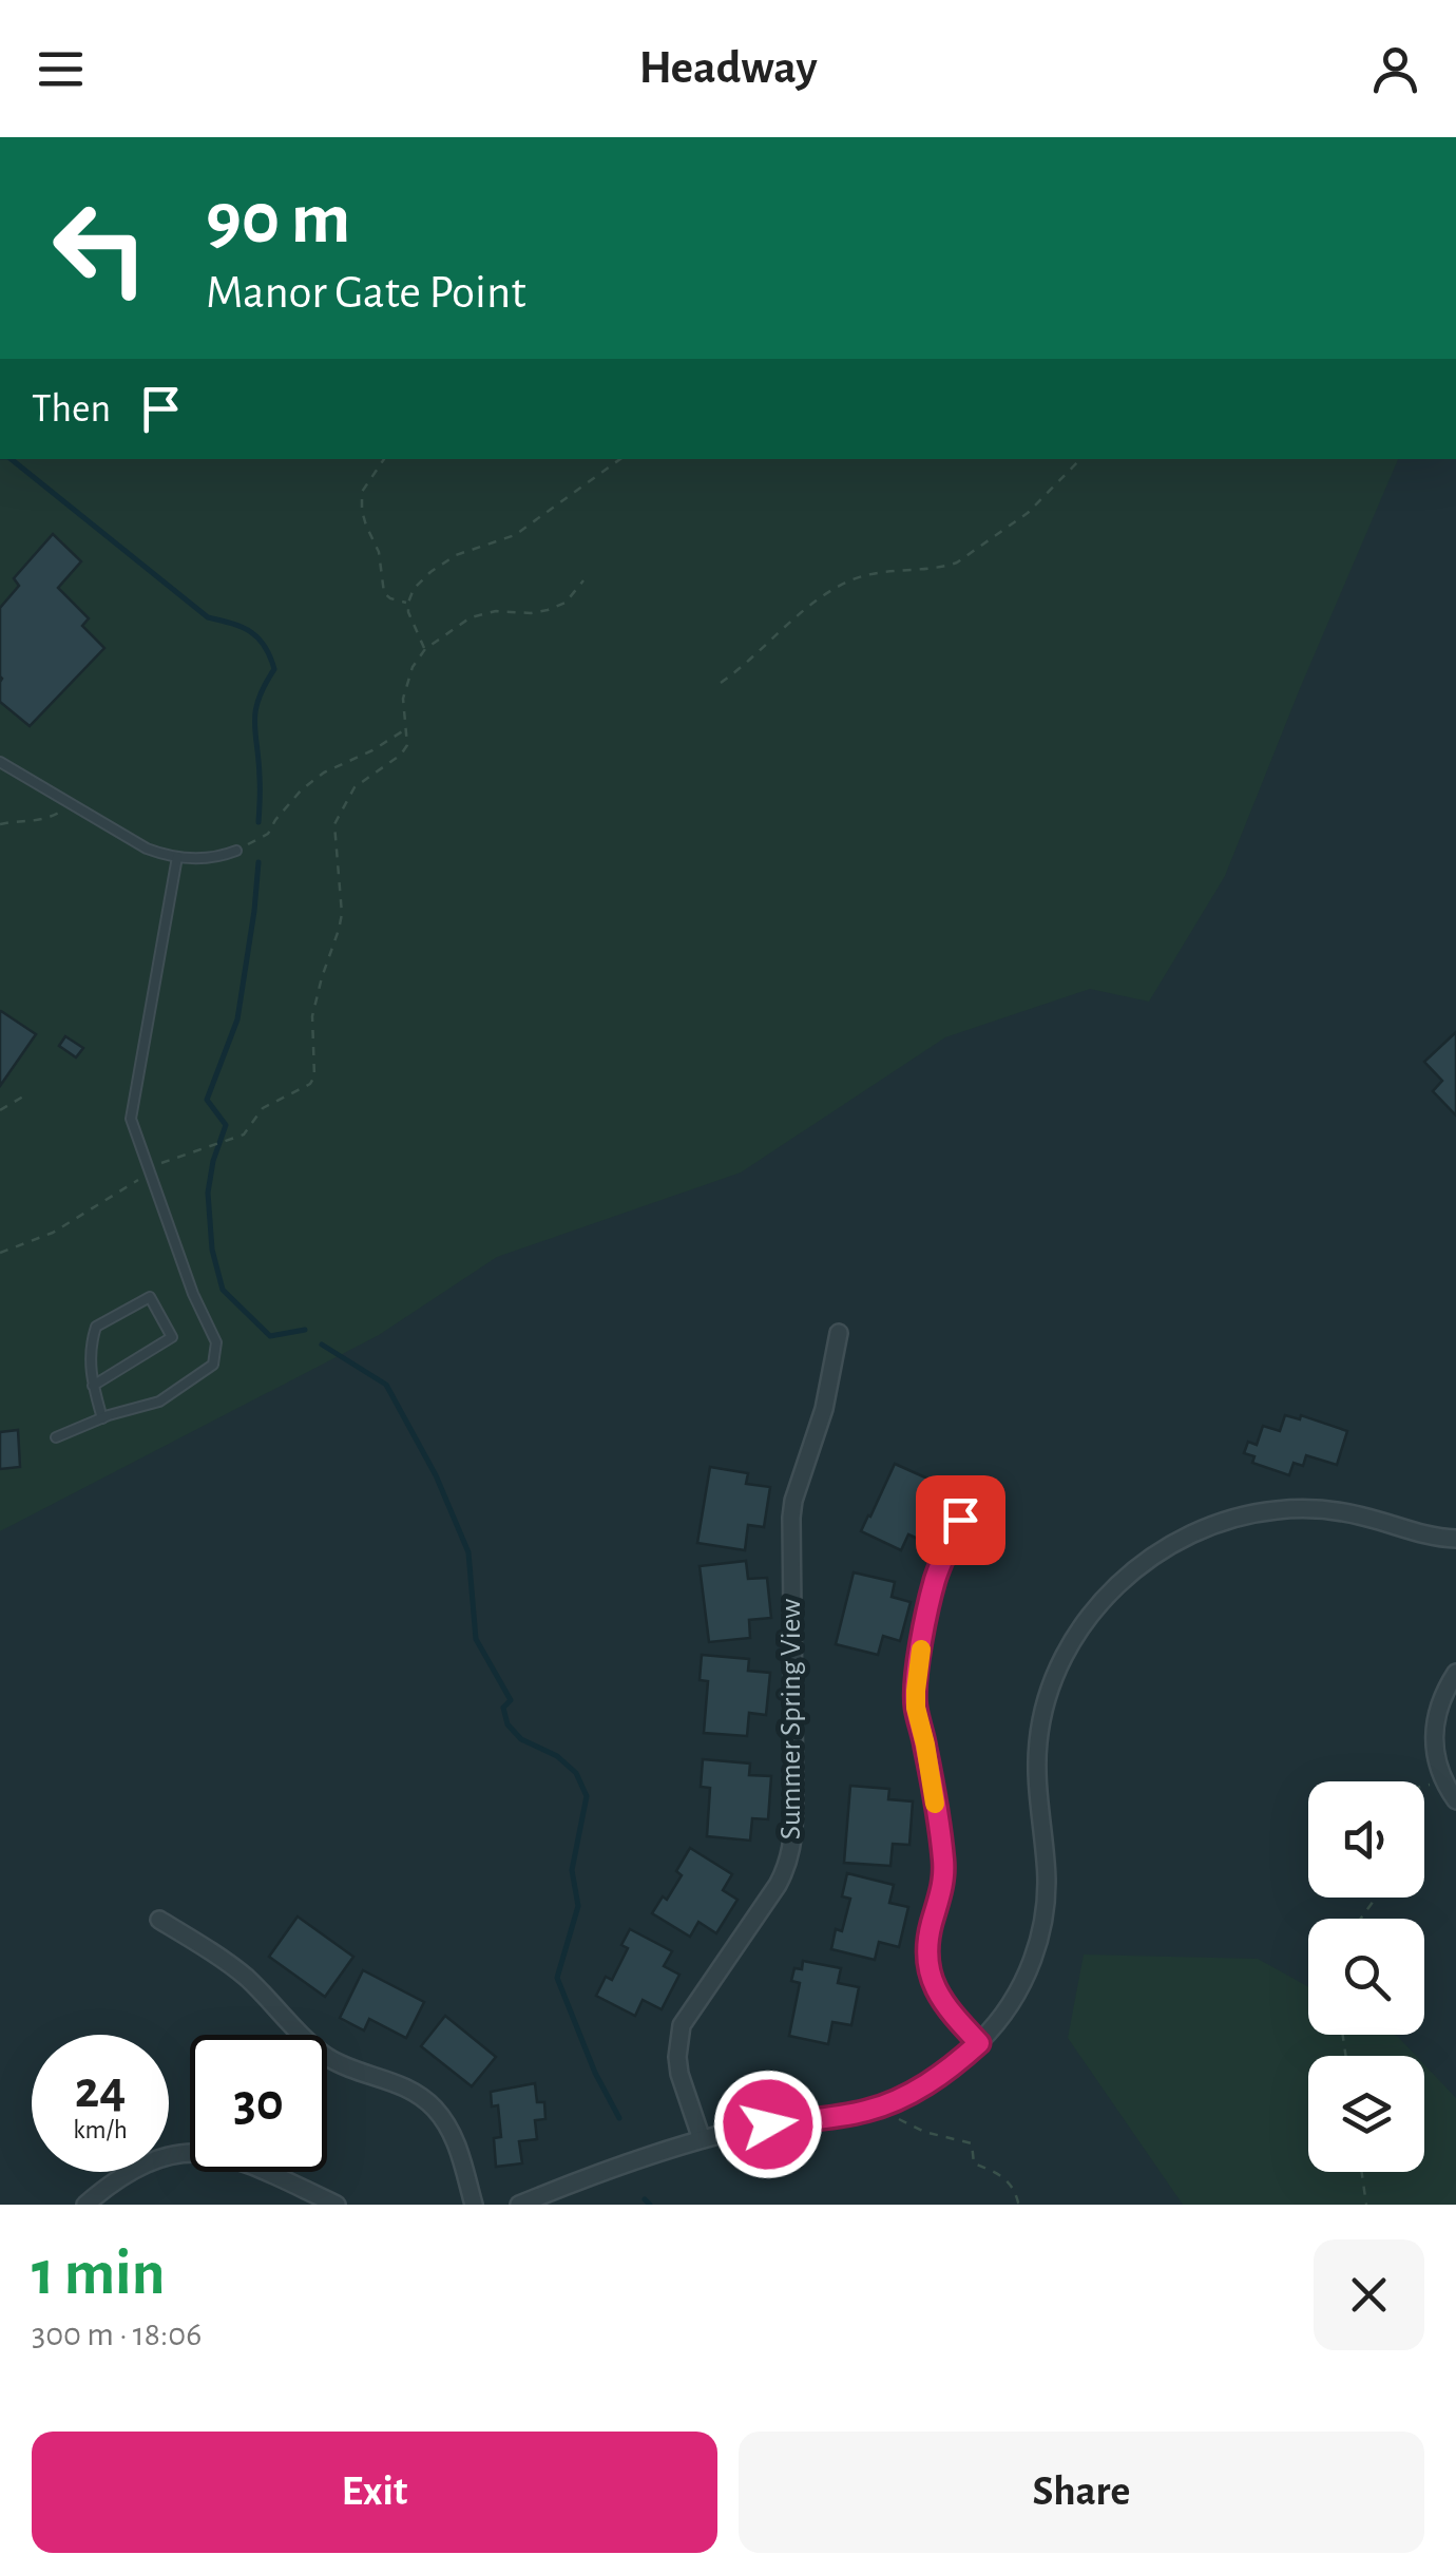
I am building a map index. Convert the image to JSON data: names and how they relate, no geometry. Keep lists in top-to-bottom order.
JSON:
{
  "streets": {
    "street": ["Summer Spring View"]
  },
  "page": {
    "header": "Headway",
    "turn": ["90 m", "Manor Gate Point"],
    "then": "Then",
    "speed": "24 km/h",
    "limit": "30",
    "heading": ["1 min", "300 m · 18:06"],
    "buttons": ["Exit", "Share"]
  }
}
